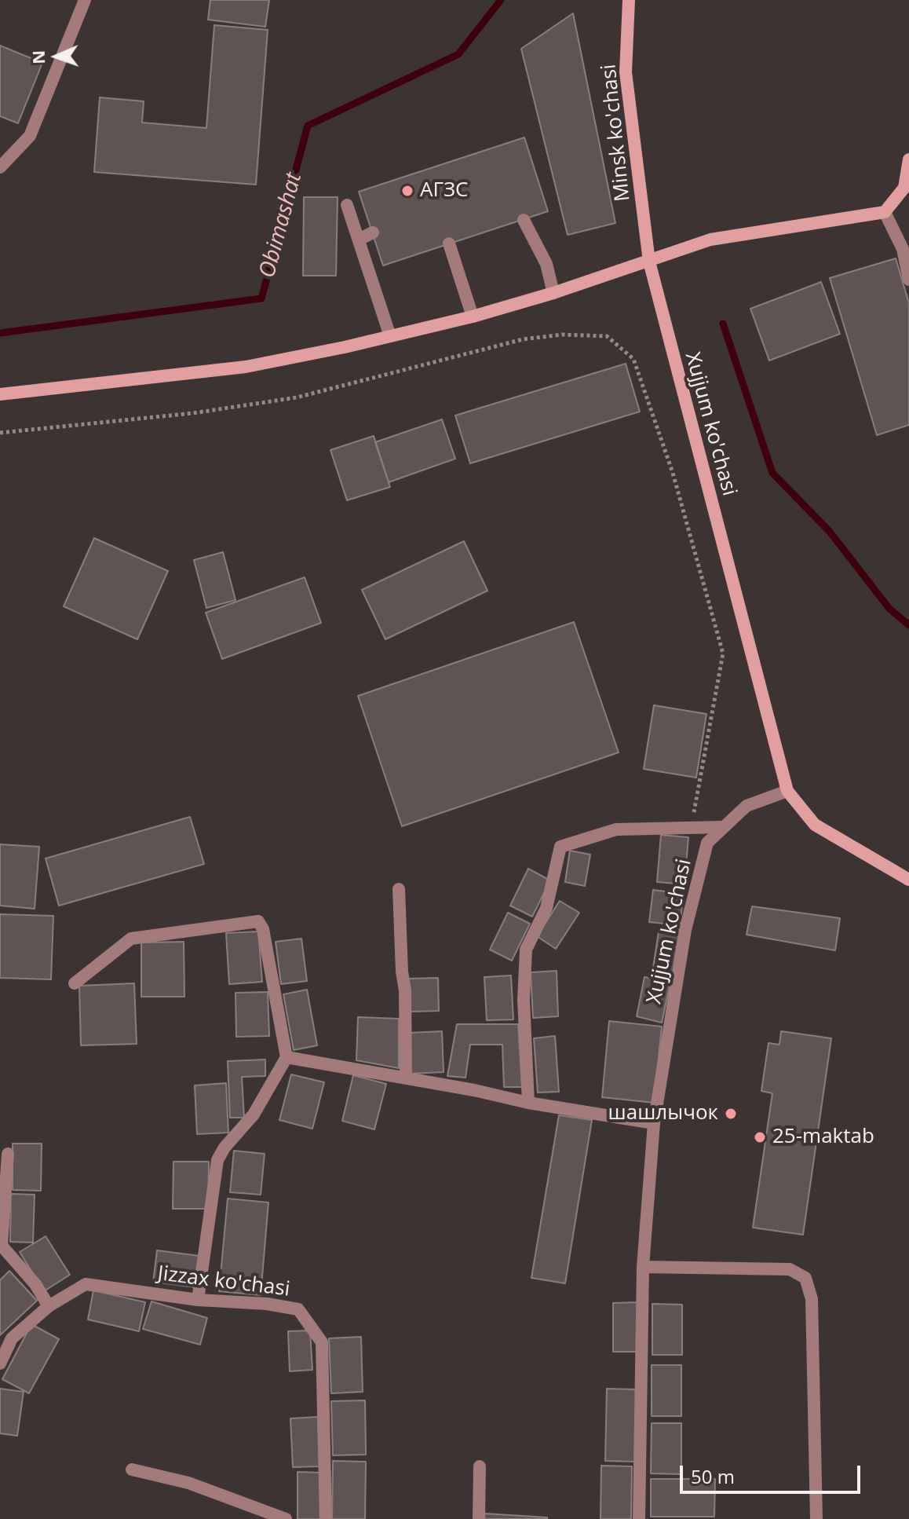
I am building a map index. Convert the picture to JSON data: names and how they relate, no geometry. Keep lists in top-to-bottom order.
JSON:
{
  "streets": {
    "street": ["Minsk ko'chasi", "Xujjum ko'chasi", "Jizzax ko'chasi"]
  },
  "crossings": [
    ["Minsk ko'chasi", "Xujjum ko'chasi"]
  ],
  "water": ["Obimashat"],
  "places": ["АГЗС", "шашлычок", "25-maktab"],
  "scale_bar": "50 m",
  "north": "left"
}
